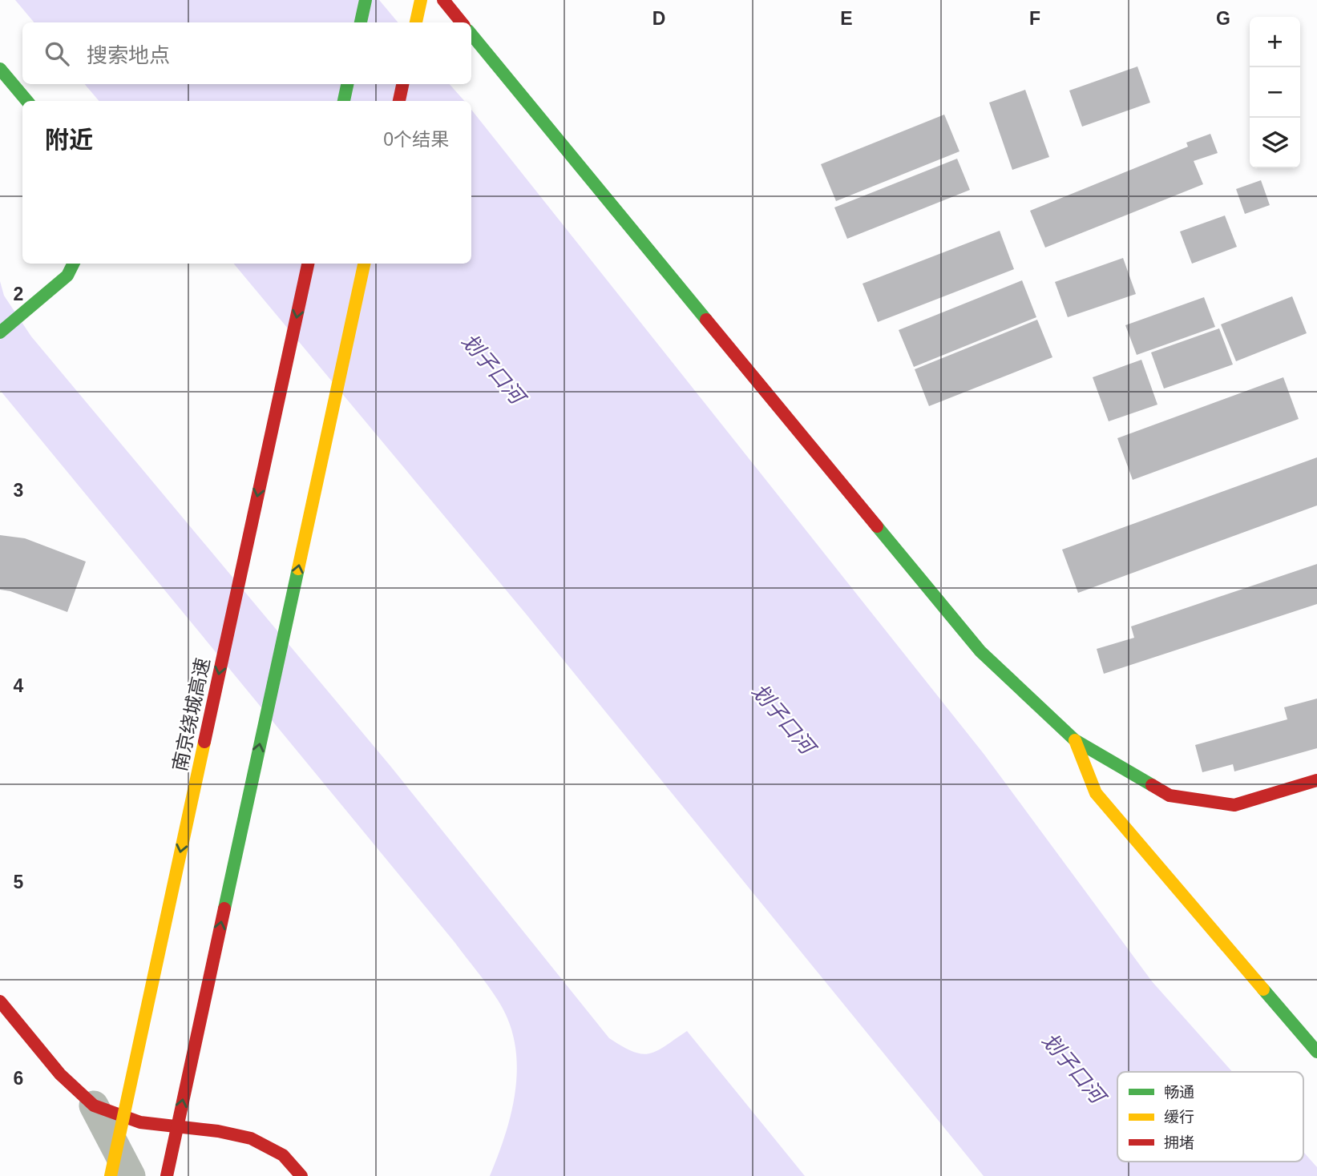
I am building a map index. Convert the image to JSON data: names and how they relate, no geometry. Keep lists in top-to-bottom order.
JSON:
{
  "streets": {
    "main road": ["南京绕城高速"]
  },
  "water": ["划子口河"],
  "legend": ["畅通", "缓行", "拥堵"],
  "page": {
    "map_buttons": ["+", "−"],
    "search": "搜索地点",
    "heading": ["附近", "0个结果"]
  },
  "grid": {
    "columns": [
      "D",
      "E",
      "F",
      "G"
    ],
    "rows": [
      "2",
      "3",
      "4",
      "5",
      "6"
    ]
  }
}
